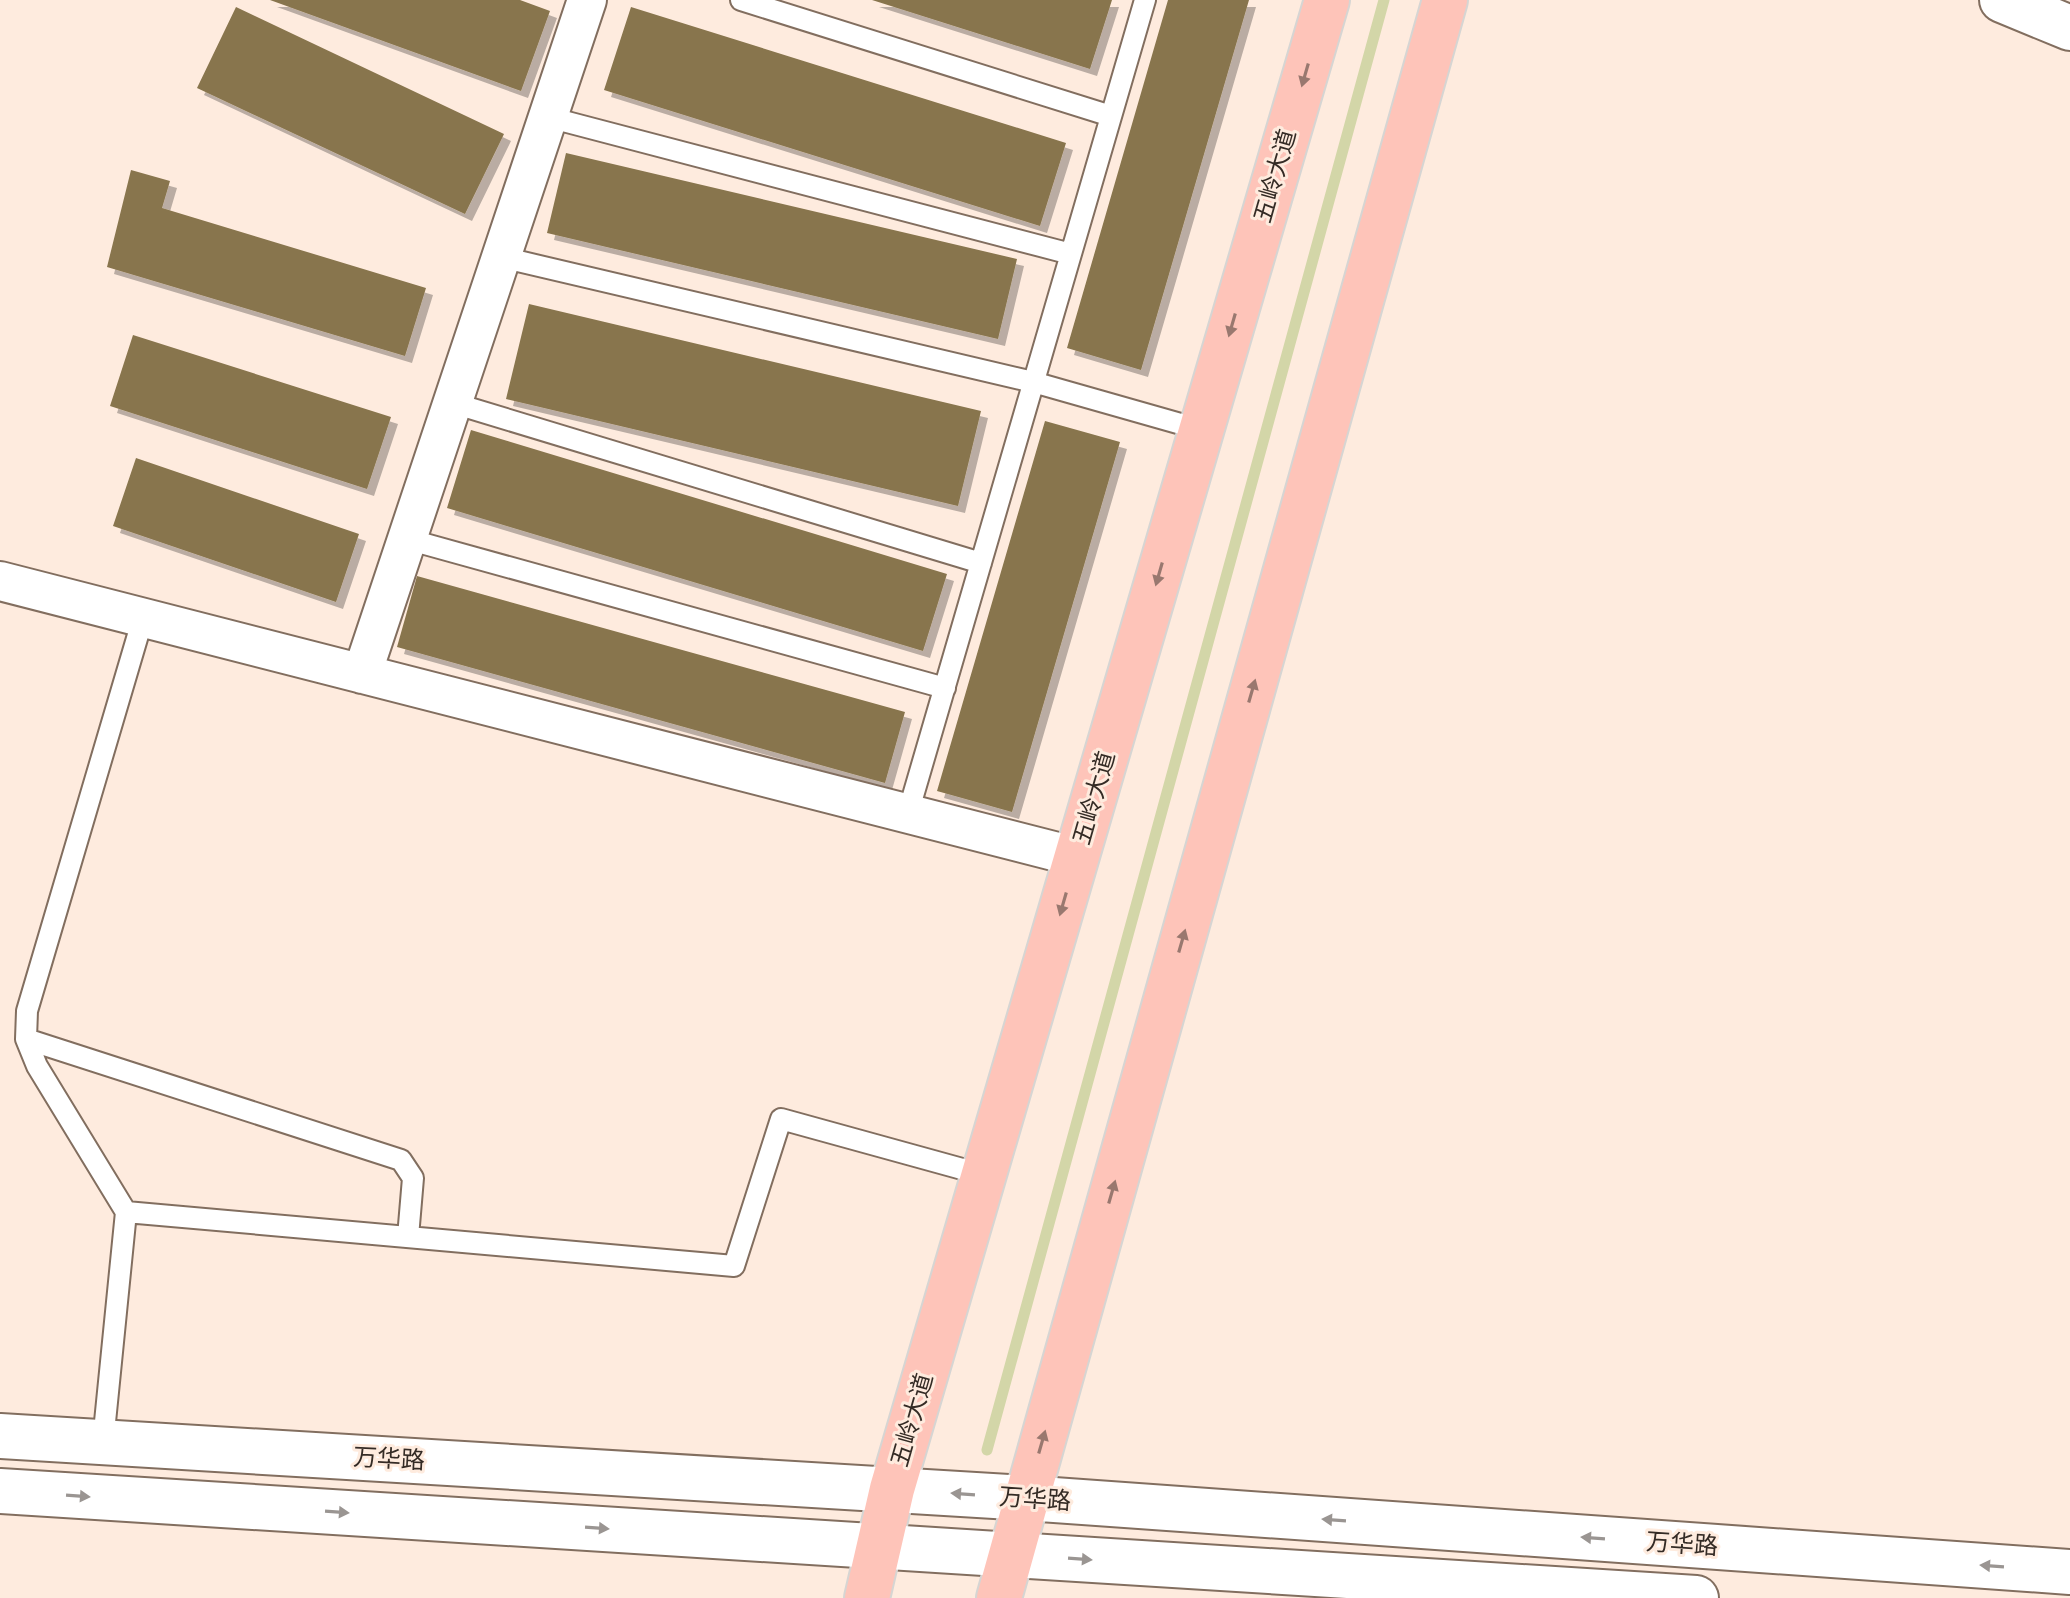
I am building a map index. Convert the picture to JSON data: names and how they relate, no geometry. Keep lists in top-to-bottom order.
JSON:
{
  "streets": {
    "main road": ["五岭大道", "万华路"]
  },
  "crossings": [
    ["五岭大道", "万华路"]
  ]
}
